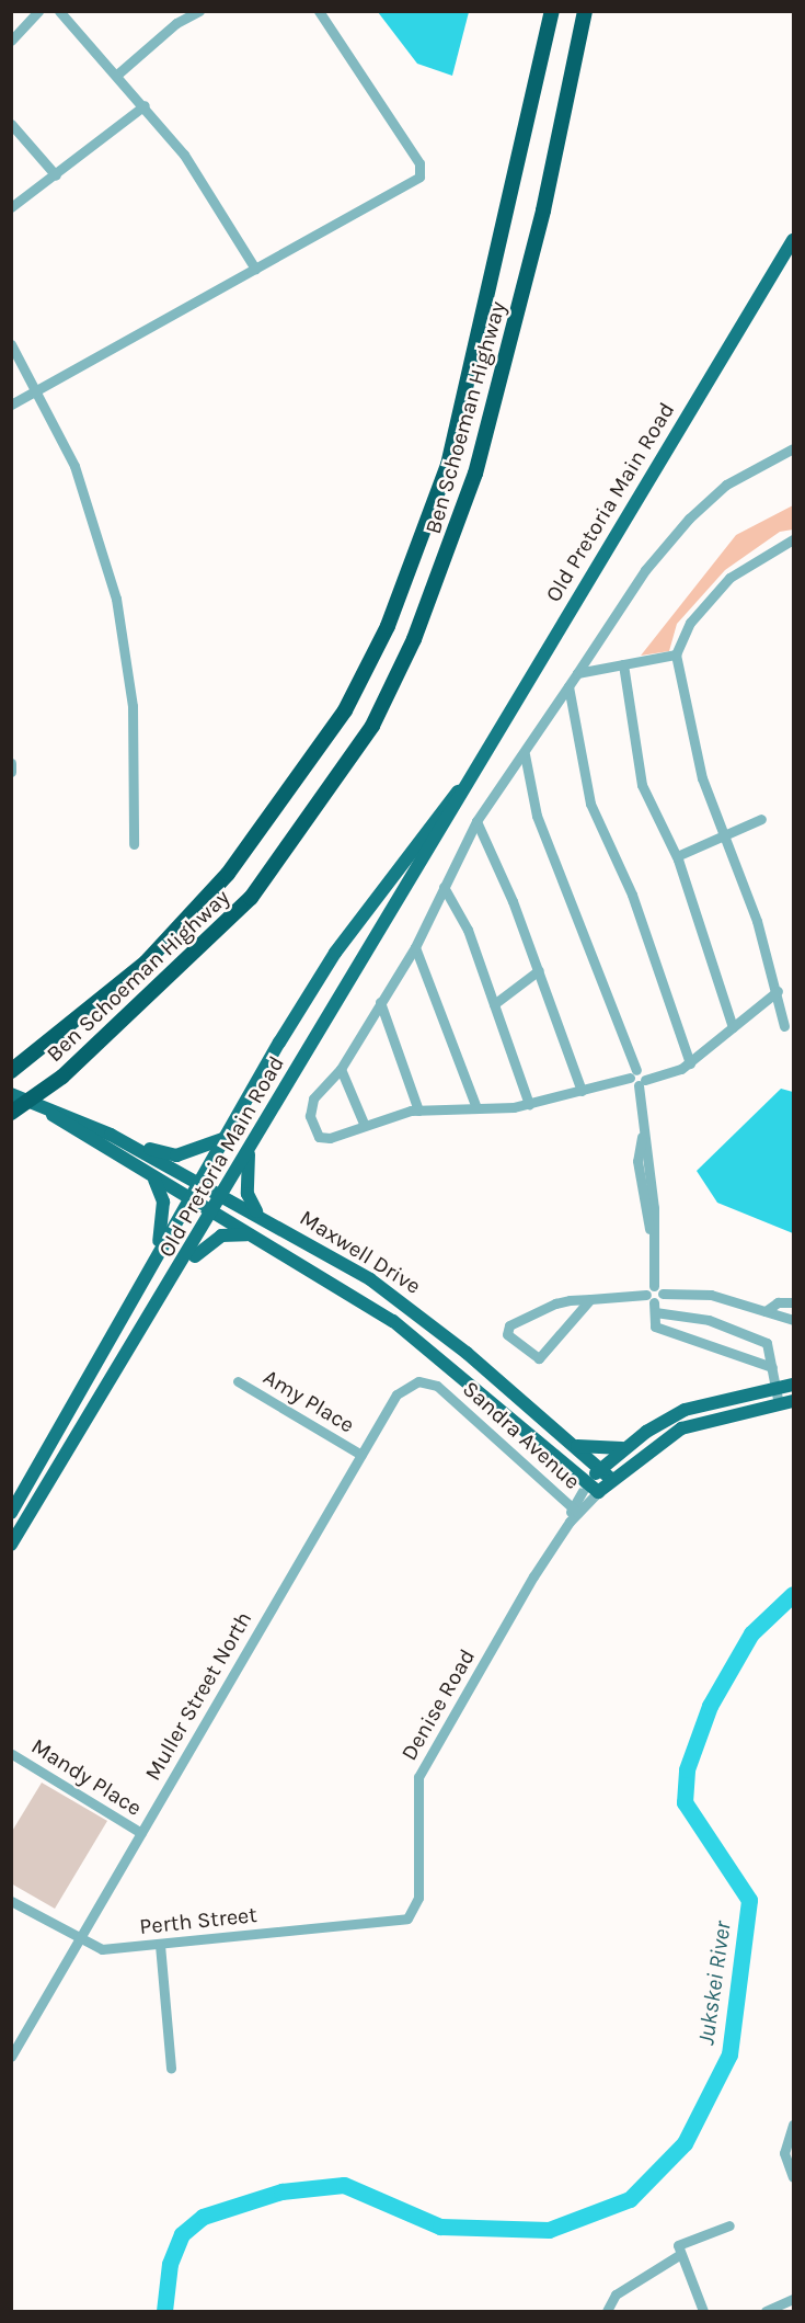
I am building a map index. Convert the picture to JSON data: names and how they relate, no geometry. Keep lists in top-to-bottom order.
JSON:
{
  "streets": {
    "highway": ["Ben Schoeman Highway"],
    "main road": ["Old Pretoria Main Road", "Maxwell Drive"],
    "street": [
      "Amy Place",
      "Sandra Avenue",
      "Muller Street North",
      "Denise Road",
      "Mandy Place",
      "Perth Street"
    ]
  },
  "crossings": [
    ["Old Pretoria Main Road", "Maxwell Drive"],
    ["Amy Place", "Muller Street North"],
    ["Sandra Avenue", "Muller Street North"],
    ["Sandra Avenue", "Denise Road"],
    ["Muller Street North", "Mandy Place"],
    ["Muller Street North", "Perth Street"],
    ["Denise Road", "Perth Street"]
  ],
  "water": ["Jukskei River"]
}
